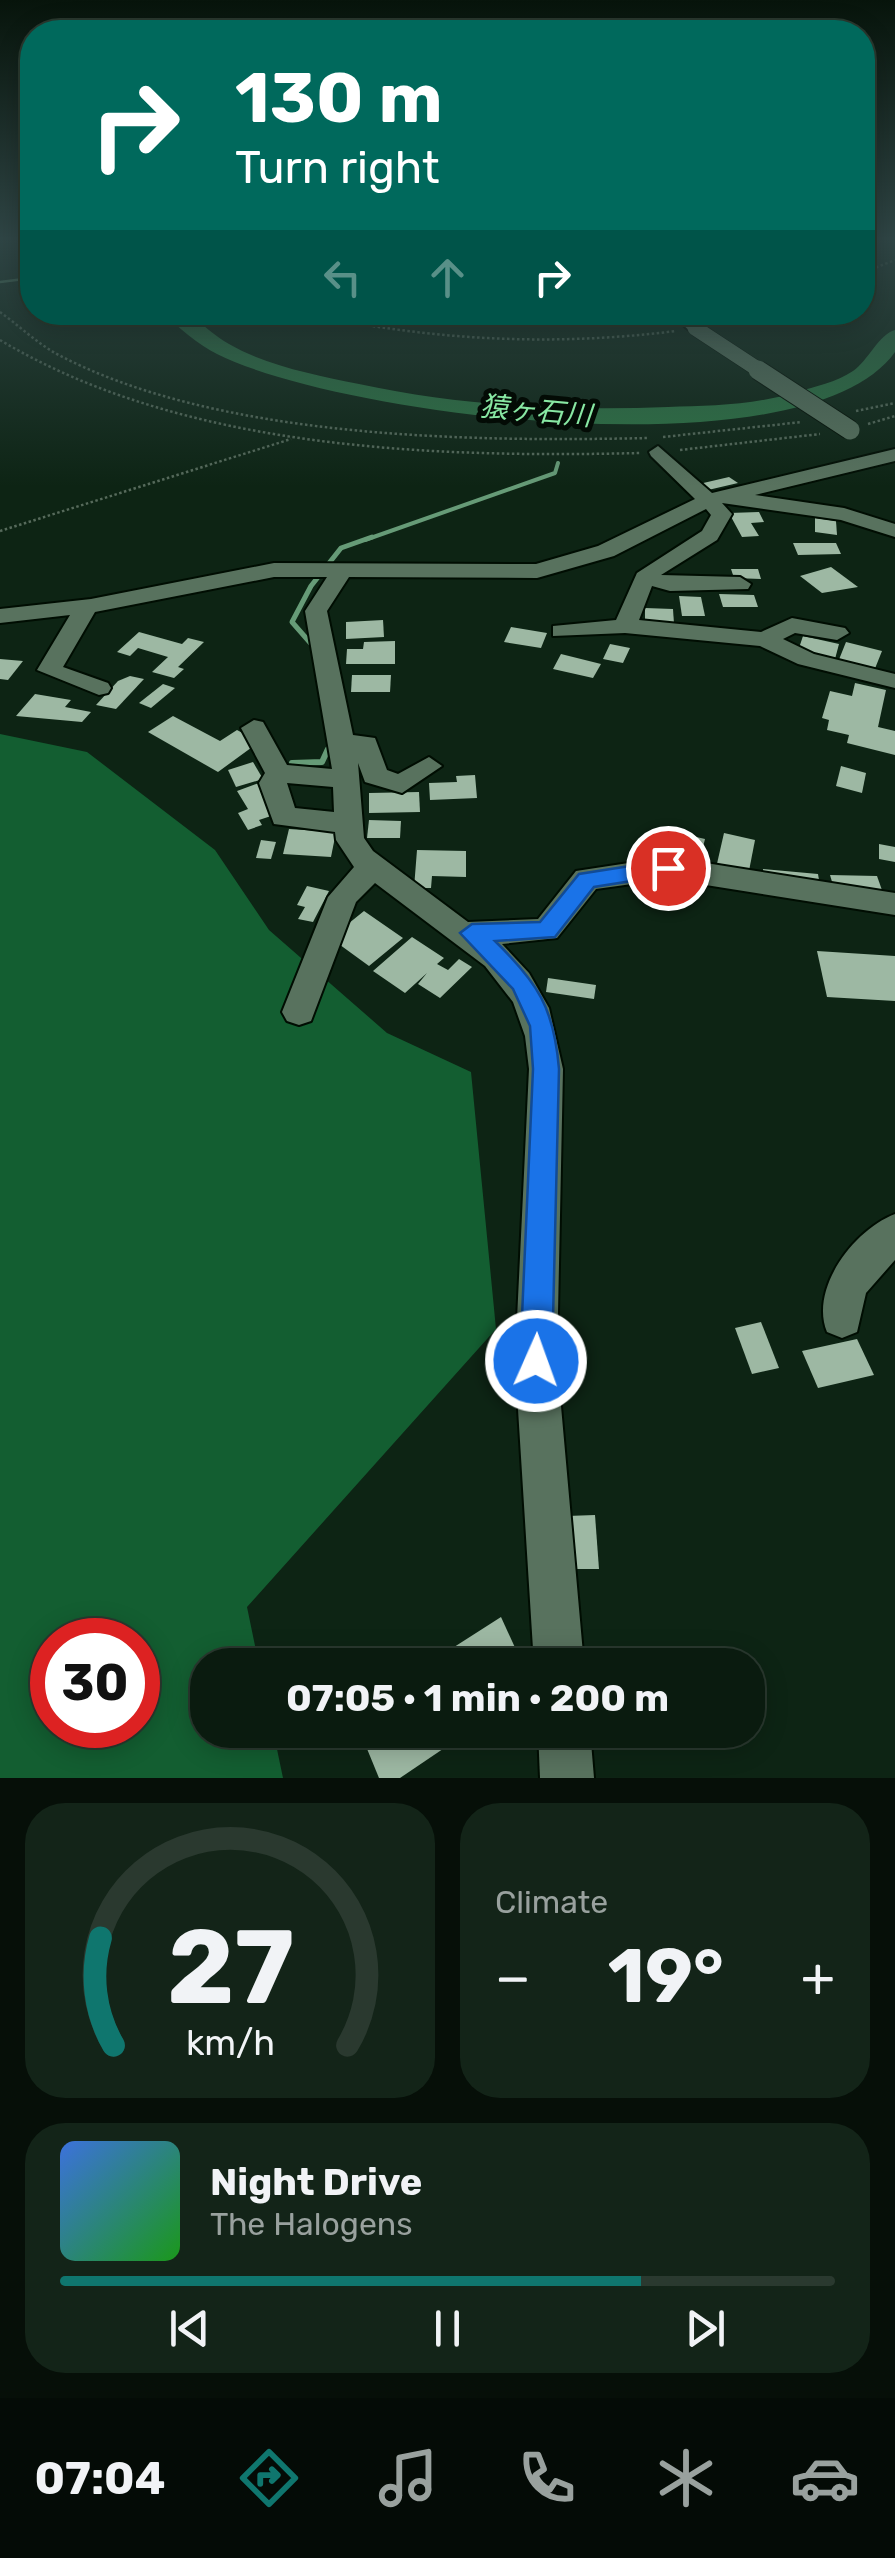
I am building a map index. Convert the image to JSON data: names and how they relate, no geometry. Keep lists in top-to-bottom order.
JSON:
{
  "water": ["猿ヶ石川"],
  "page": {
    "turn": ["130 m", "Turn right"],
    "limit": "30",
    "trip": "07:05 · 1 min · 200 m",
    "tile": "Climate",
    "heat": ["−", "19°", "+"],
    "song": ["Night Drive", "The Halogens"],
    "tabs": "07:04",
    "gauge": ["27", "km/h"]
  }
}
